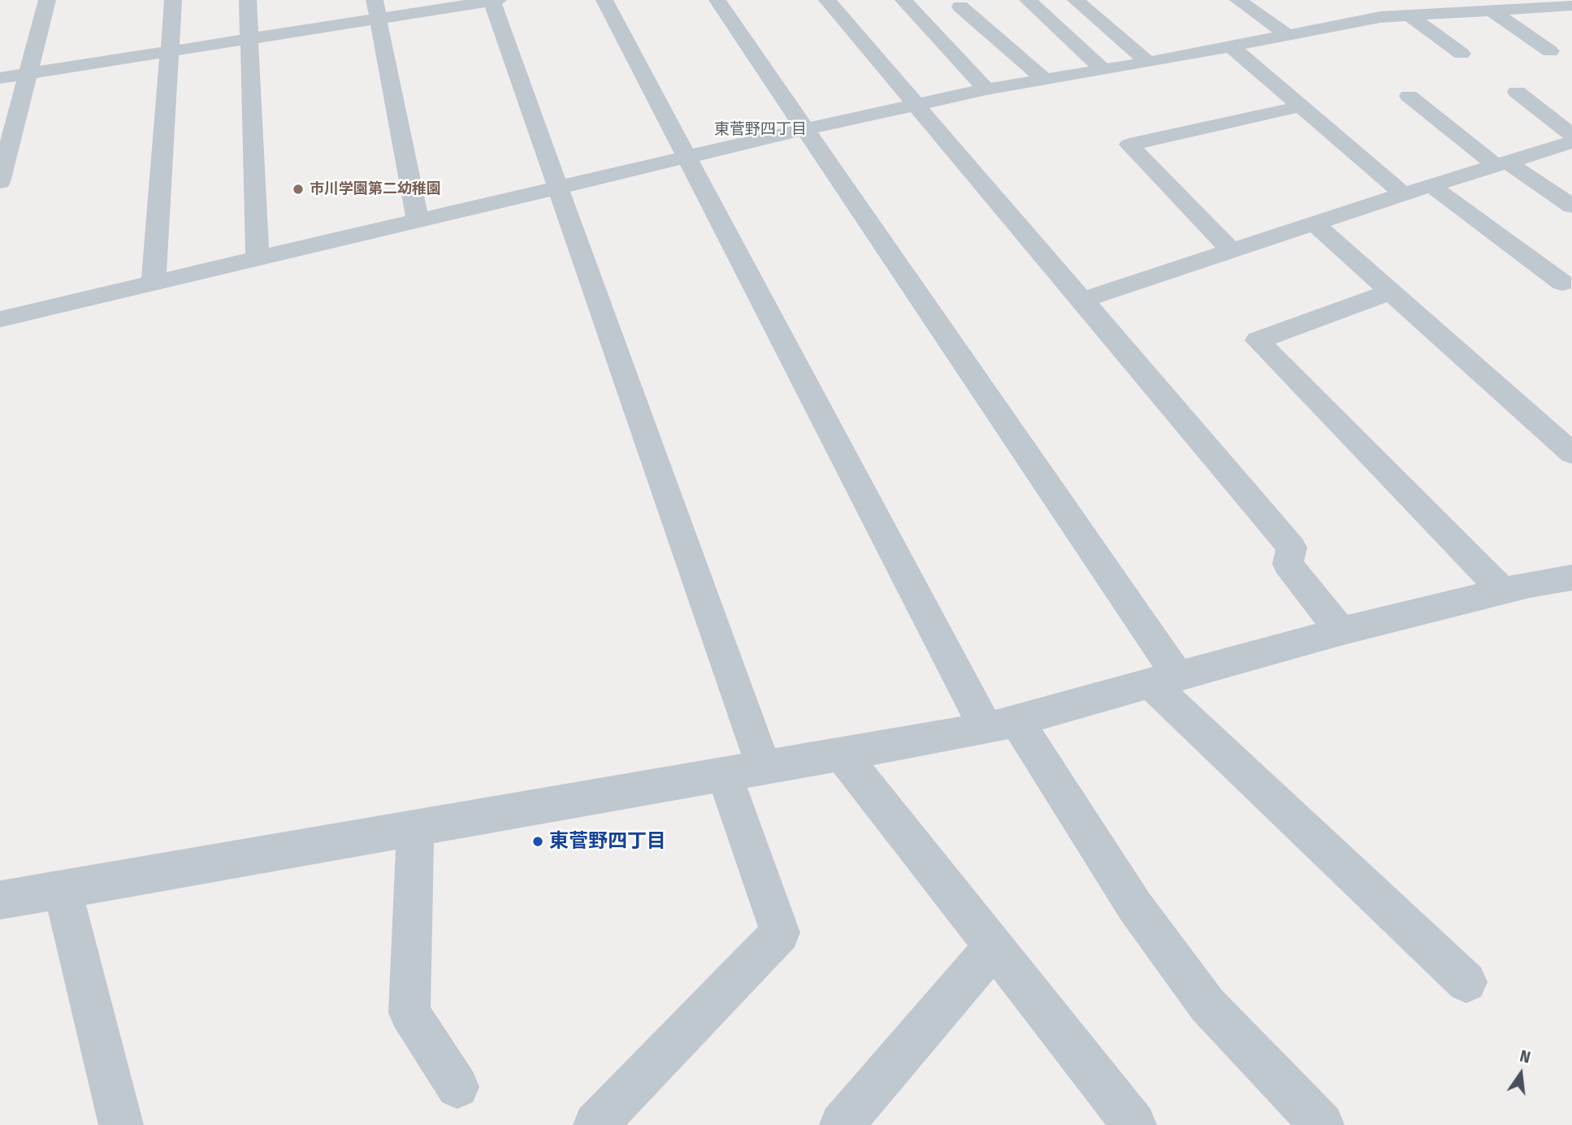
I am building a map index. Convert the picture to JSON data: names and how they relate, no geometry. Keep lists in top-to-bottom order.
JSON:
{
  "districts": ["東菅野四丁目"],
  "places": ["市川学園第二幼稚園", "東菅野四丁目"],
  "north": "top"
}
